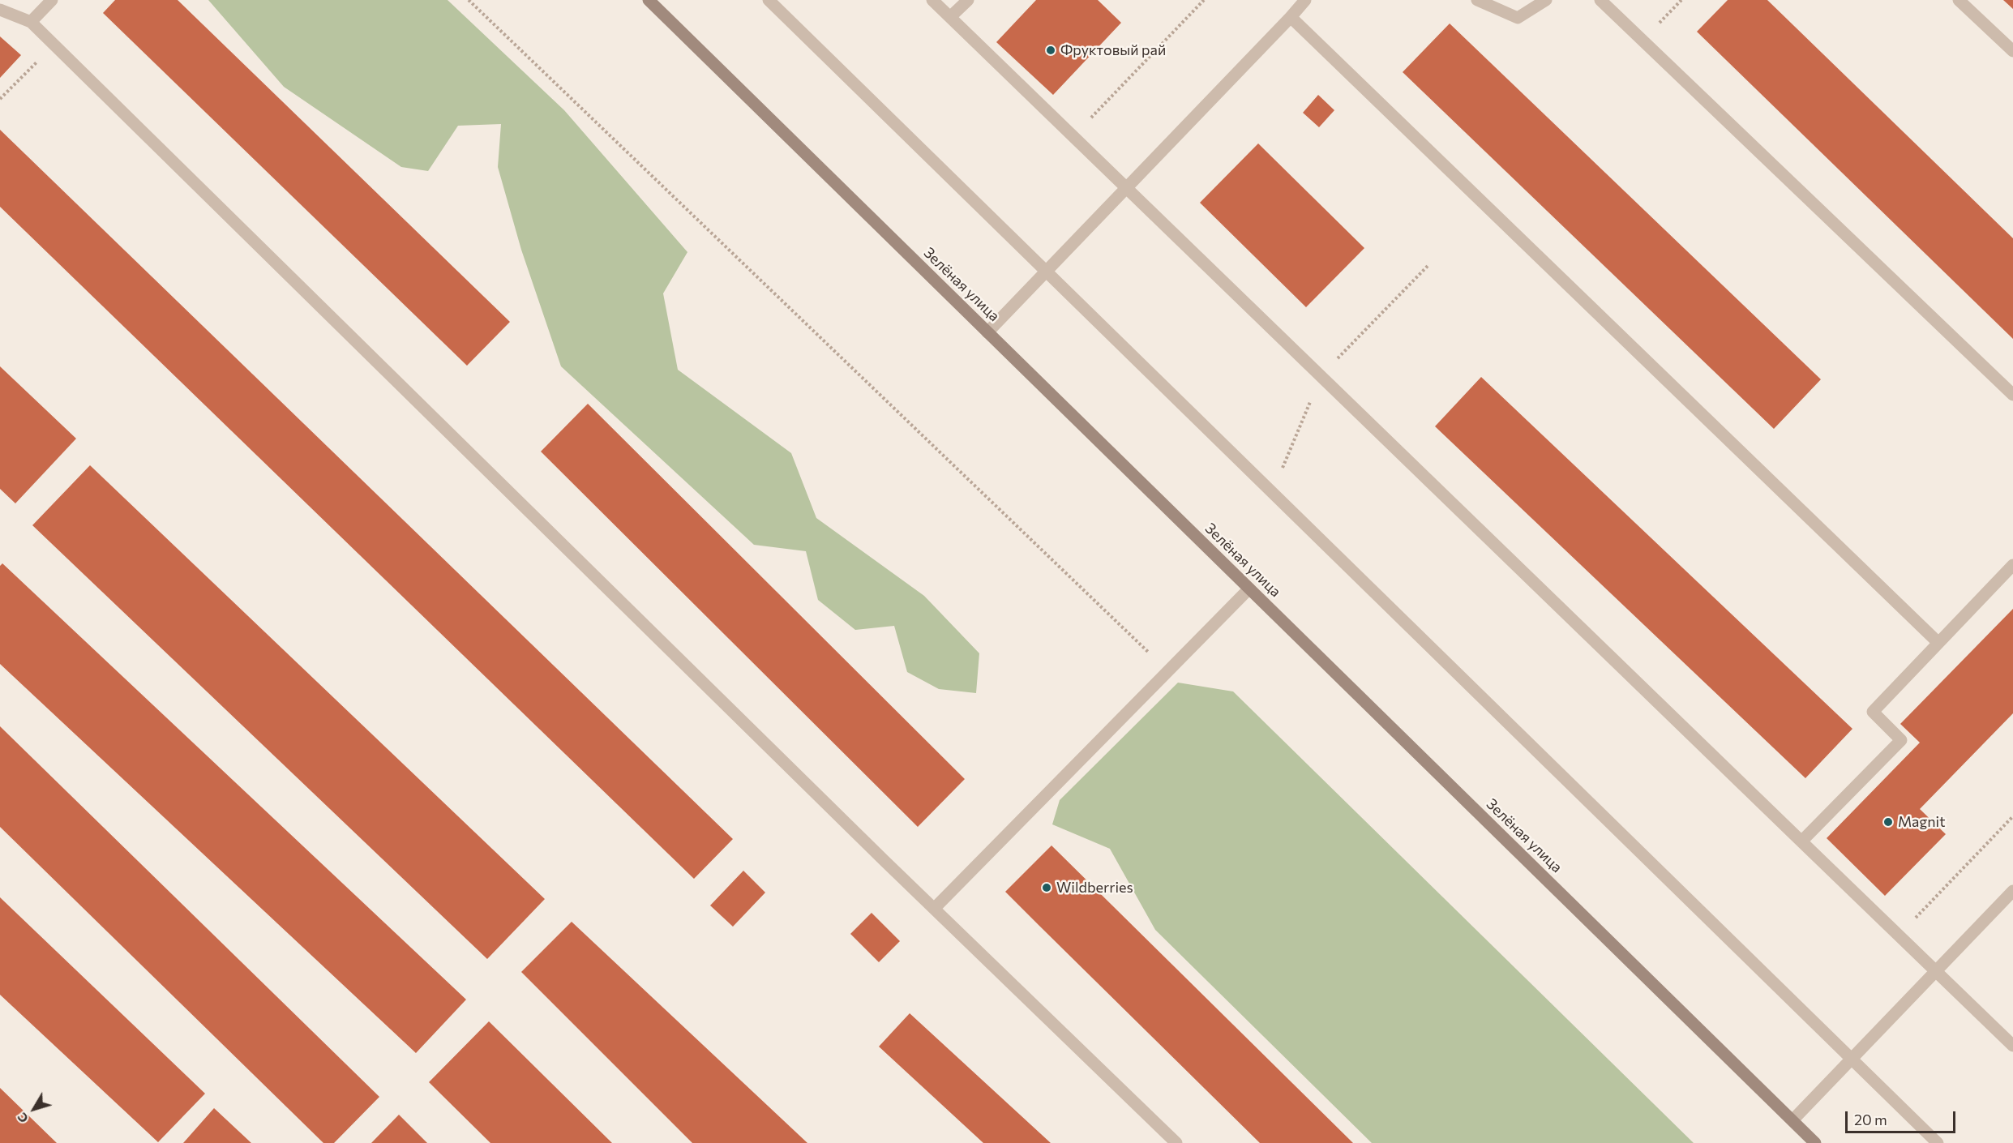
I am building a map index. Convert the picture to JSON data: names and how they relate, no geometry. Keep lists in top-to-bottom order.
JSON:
{
  "streets": {
    "main road": ["Зелёная улица"]
  },
  "places": ["Фруктовый рай", "Magnit", "Wildberries"],
  "scale_bar": "20 m",
  "north": "bottom left"
}
